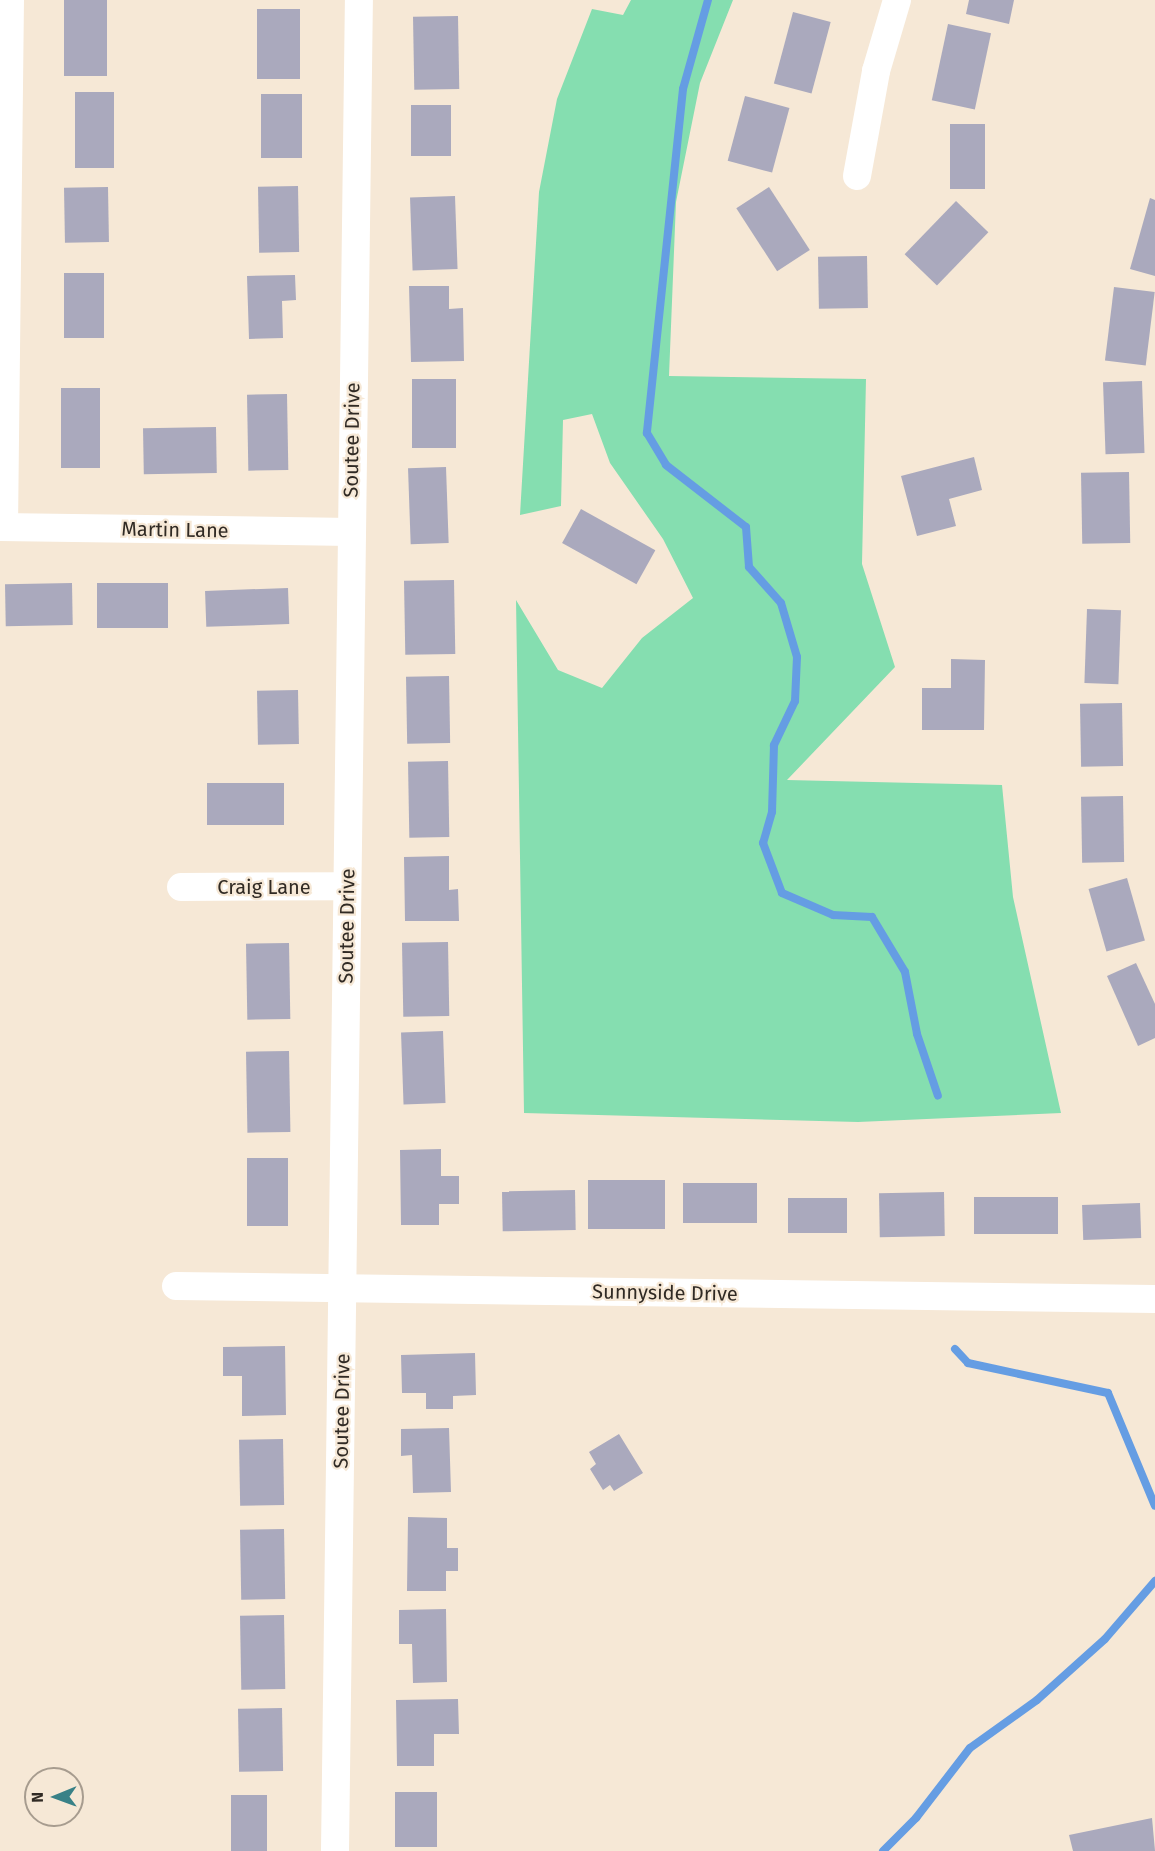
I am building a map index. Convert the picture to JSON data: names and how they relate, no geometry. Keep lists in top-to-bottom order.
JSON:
{
  "streets": {
    "street": [
      "Soutee Drive",
      "Martin Lane",
      "Craig Lane",
      "Sunnyside Drive"
    ]
  },
  "crossings": [
    ["Soutee Drive", "Martin Lane"],
    ["Soutee Drive", "Craig Lane"],
    ["Soutee Drive", "Sunnyside Drive"]
  ],
  "north": "left"
}
